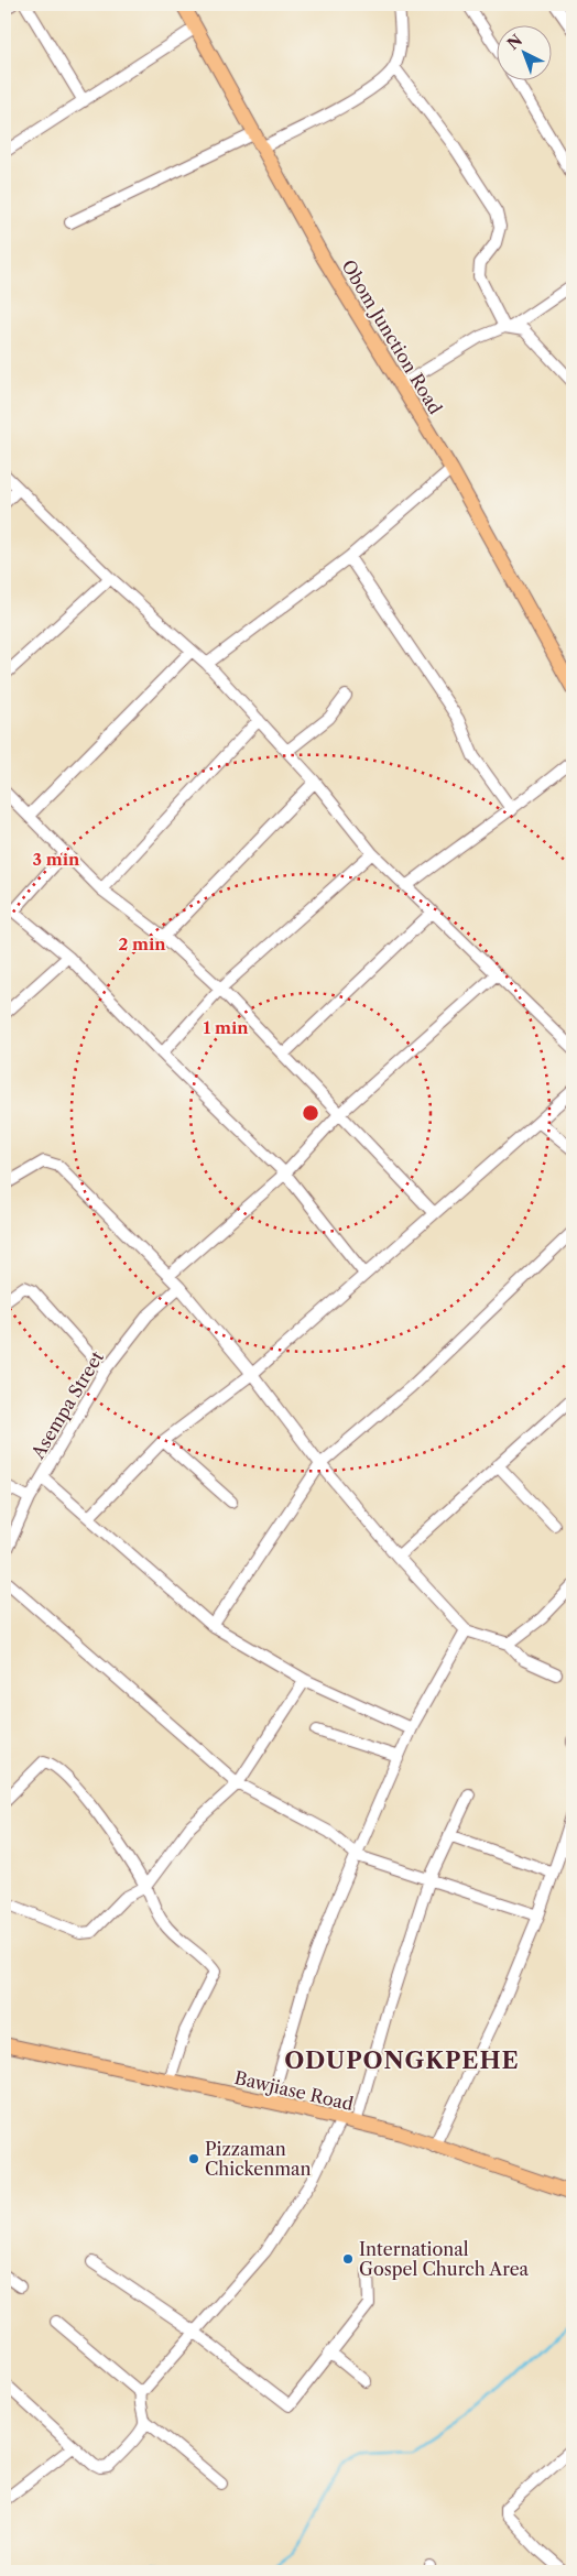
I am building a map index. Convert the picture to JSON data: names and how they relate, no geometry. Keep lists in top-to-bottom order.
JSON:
{
  "streets": {
    "main road": ["Obom Junction Road", "Bawjiase Road"],
    "street": ["Asempa Street"]
  },
  "districts": ["ODUPONGKPEHE"],
  "places": ["Pizzaman Chickenman", "International Gospel Church Area"],
  "north": "top left",
  "rings": ["3 min", "2 min", "1 min"]
}
